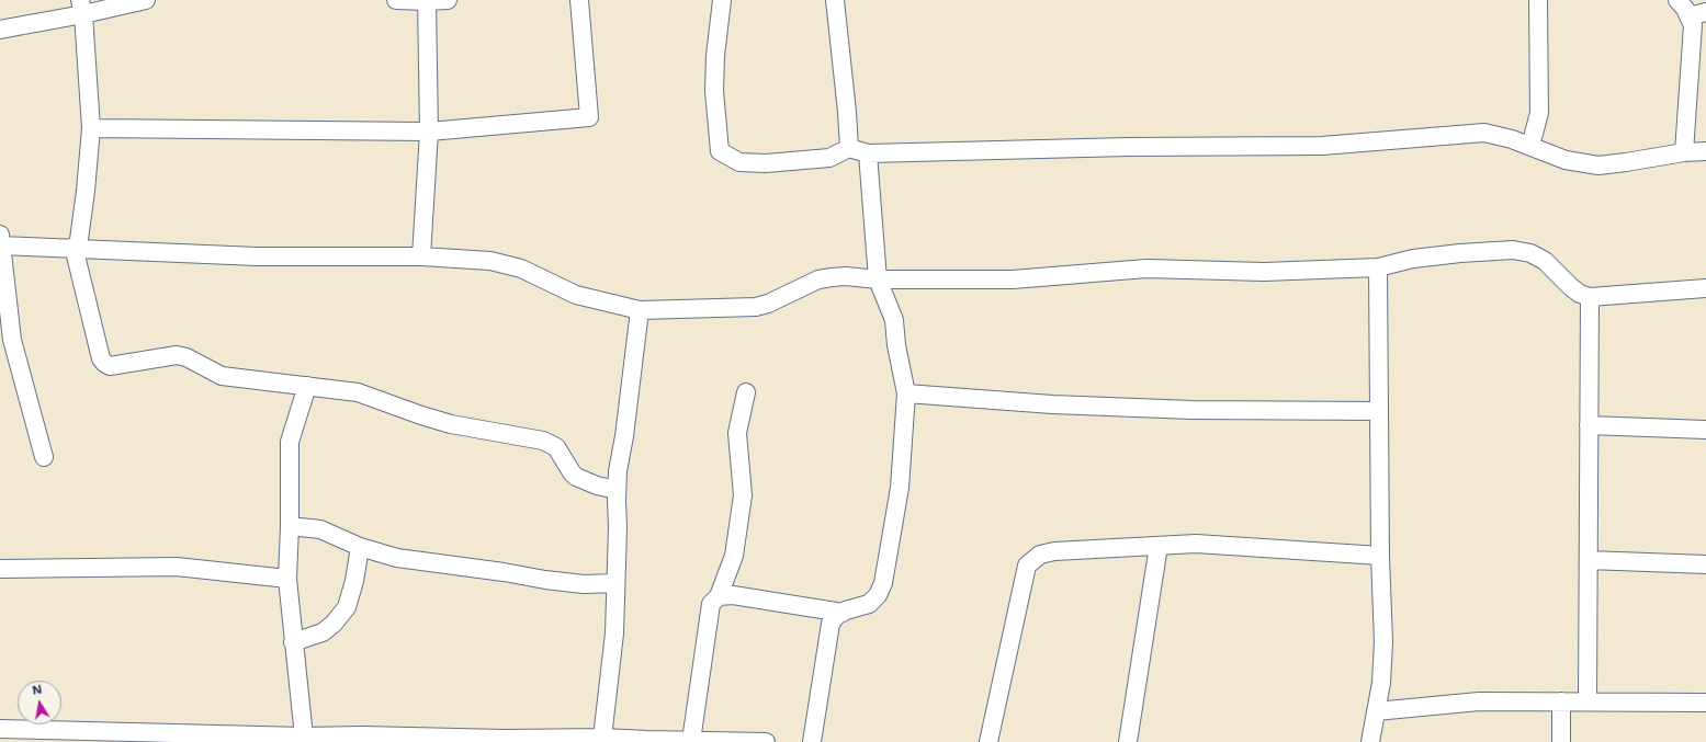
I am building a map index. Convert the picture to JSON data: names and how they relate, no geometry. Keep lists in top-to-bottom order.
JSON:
{
  "north": "top"
}
